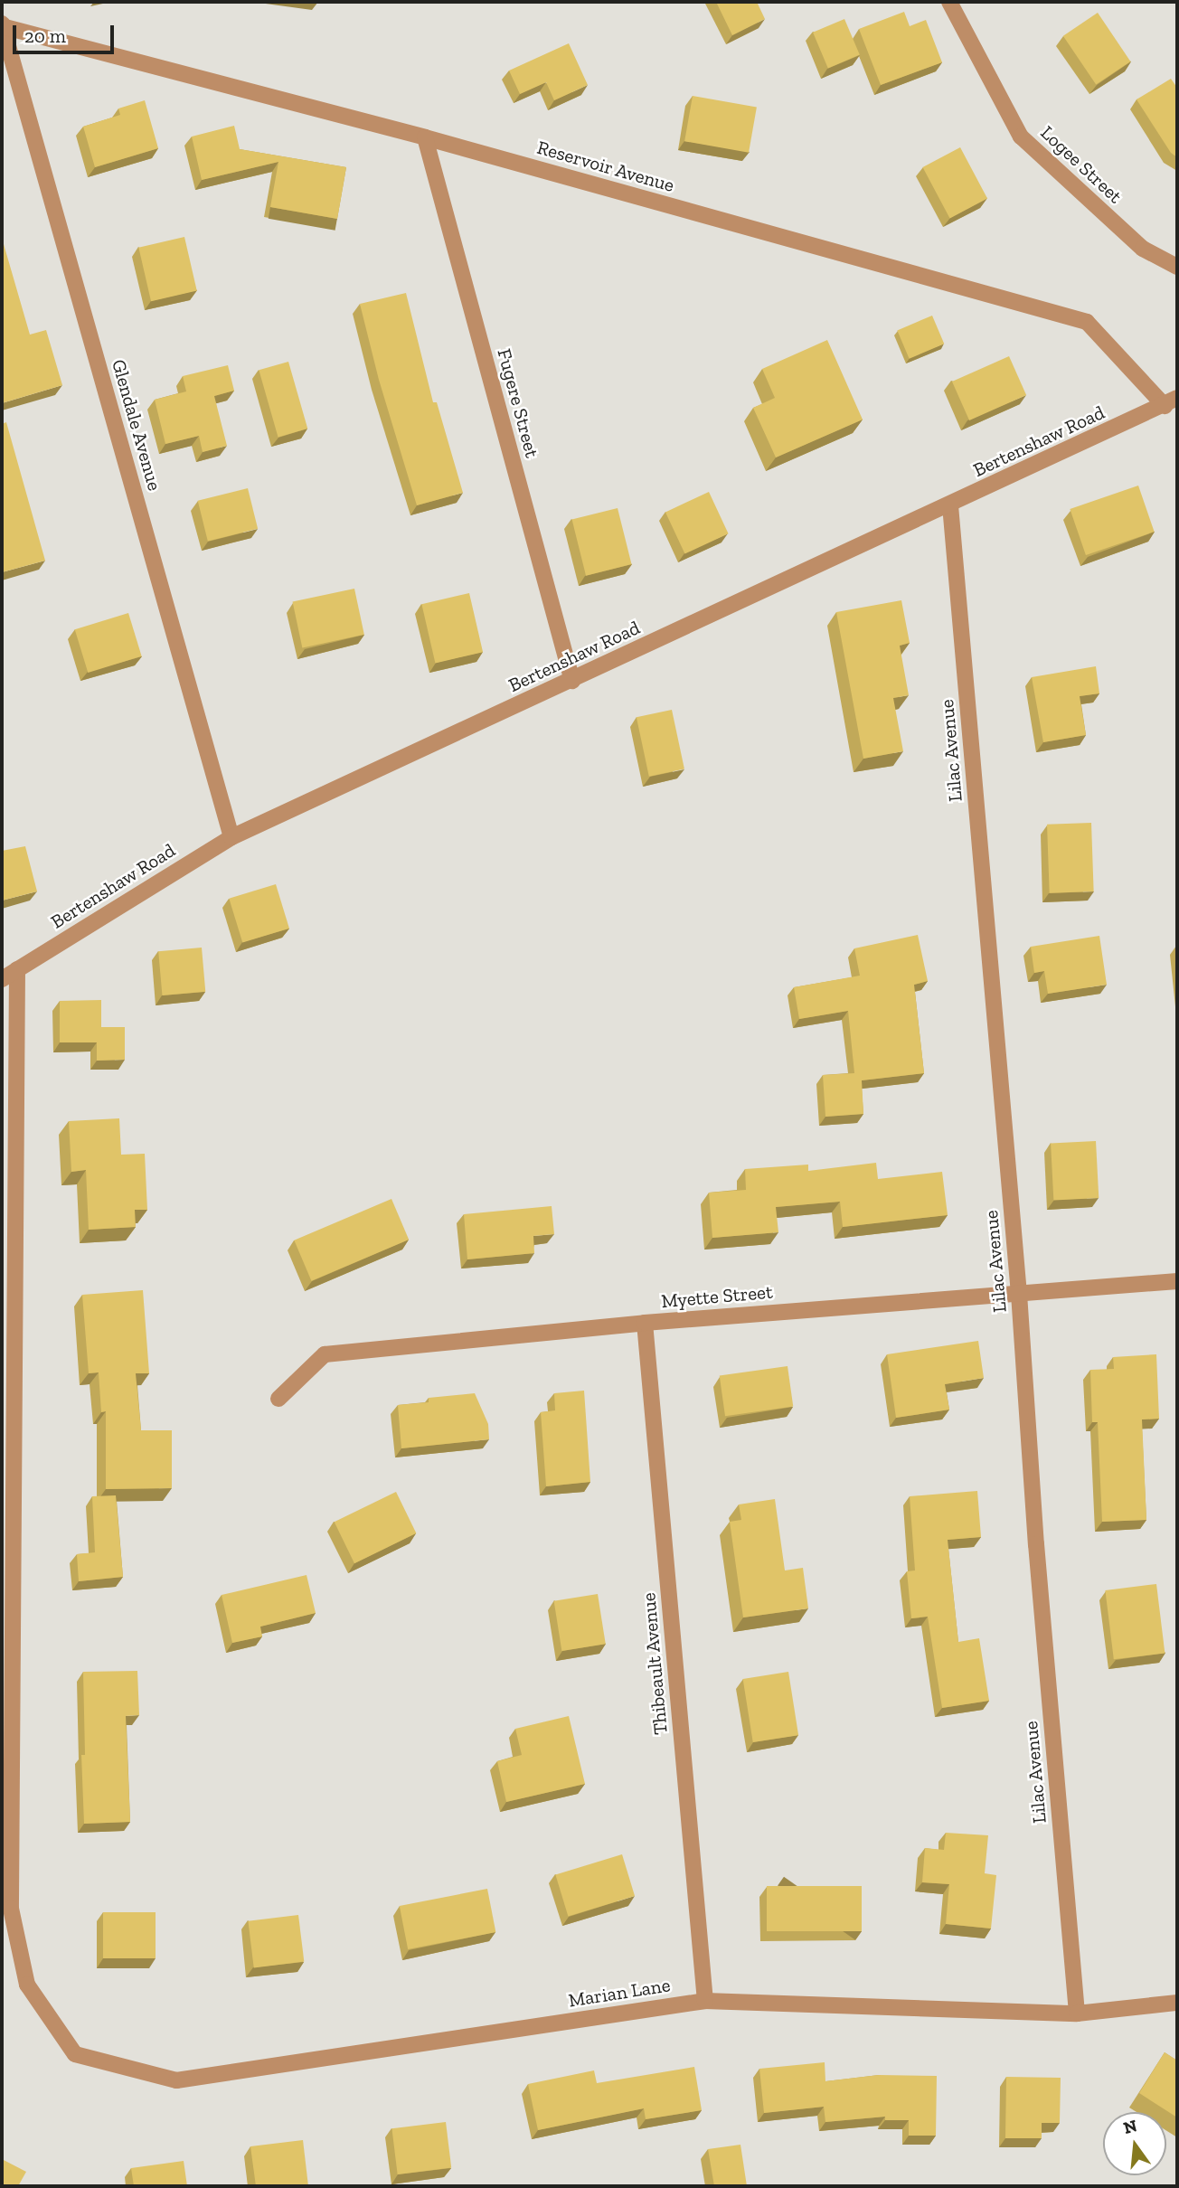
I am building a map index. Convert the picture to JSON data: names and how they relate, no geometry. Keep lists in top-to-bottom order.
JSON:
{
  "streets": {
    "street": [
      "Logee Street",
      "Reservoir Avenue",
      "Fugere Street",
      "Glendale Avenue",
      "Bertenshaw Road",
      "Lilac Avenue",
      "Myette Street",
      "Thibeault Avenue",
      "Marian Lane"
    ]
  },
  "crossings": [
    ["Reservoir Avenue", "Fugere Street"],
    ["Reservoir Avenue", "Glendale Avenue"],
    ["Reservoir Avenue", "Bertenshaw Road"],
    ["Fugere Street", "Bertenshaw Road"],
    ["Glendale Avenue", "Bertenshaw Road"],
    ["Bertenshaw Road", "Lilac Avenue"],
    ["Bertenshaw Road", "Marian Lane"],
    ["Lilac Avenue", "Myette Street"],
    ["Lilac Avenue", "Marian Lane"],
    ["Myette Street", "Thibeault Avenue"],
    ["Thibeault Avenue", "Marian Lane"]
  ],
  "scale_bar": "20 m",
  "north": "top"
}
